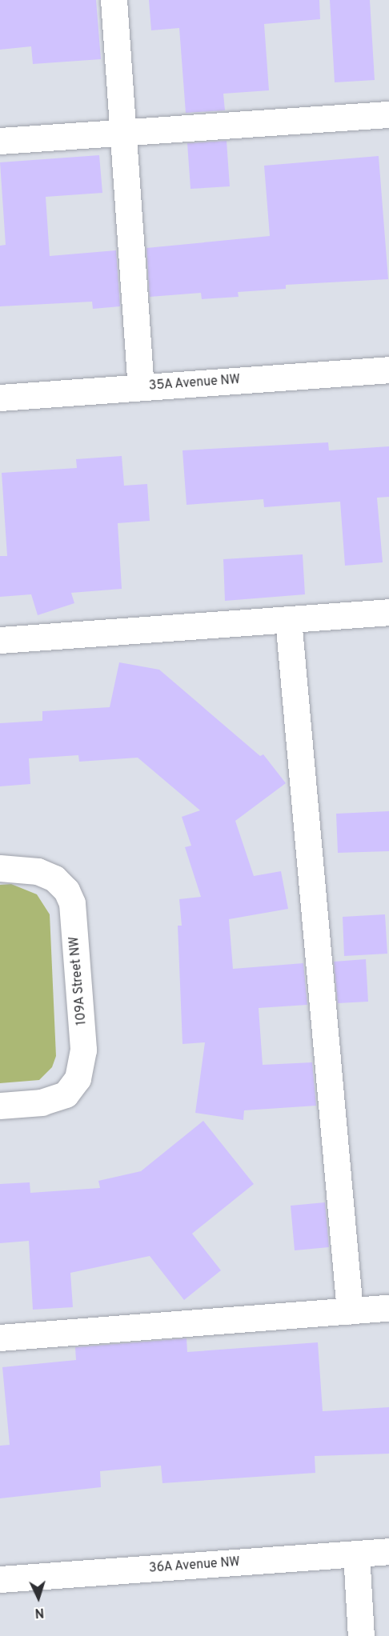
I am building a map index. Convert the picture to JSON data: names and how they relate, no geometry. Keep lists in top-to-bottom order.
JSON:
{
  "streets": {
    "street": ["35A Avenue NW", "109A Street NW", "36A Avenue NW"]
  },
  "north": "bottom"
}
